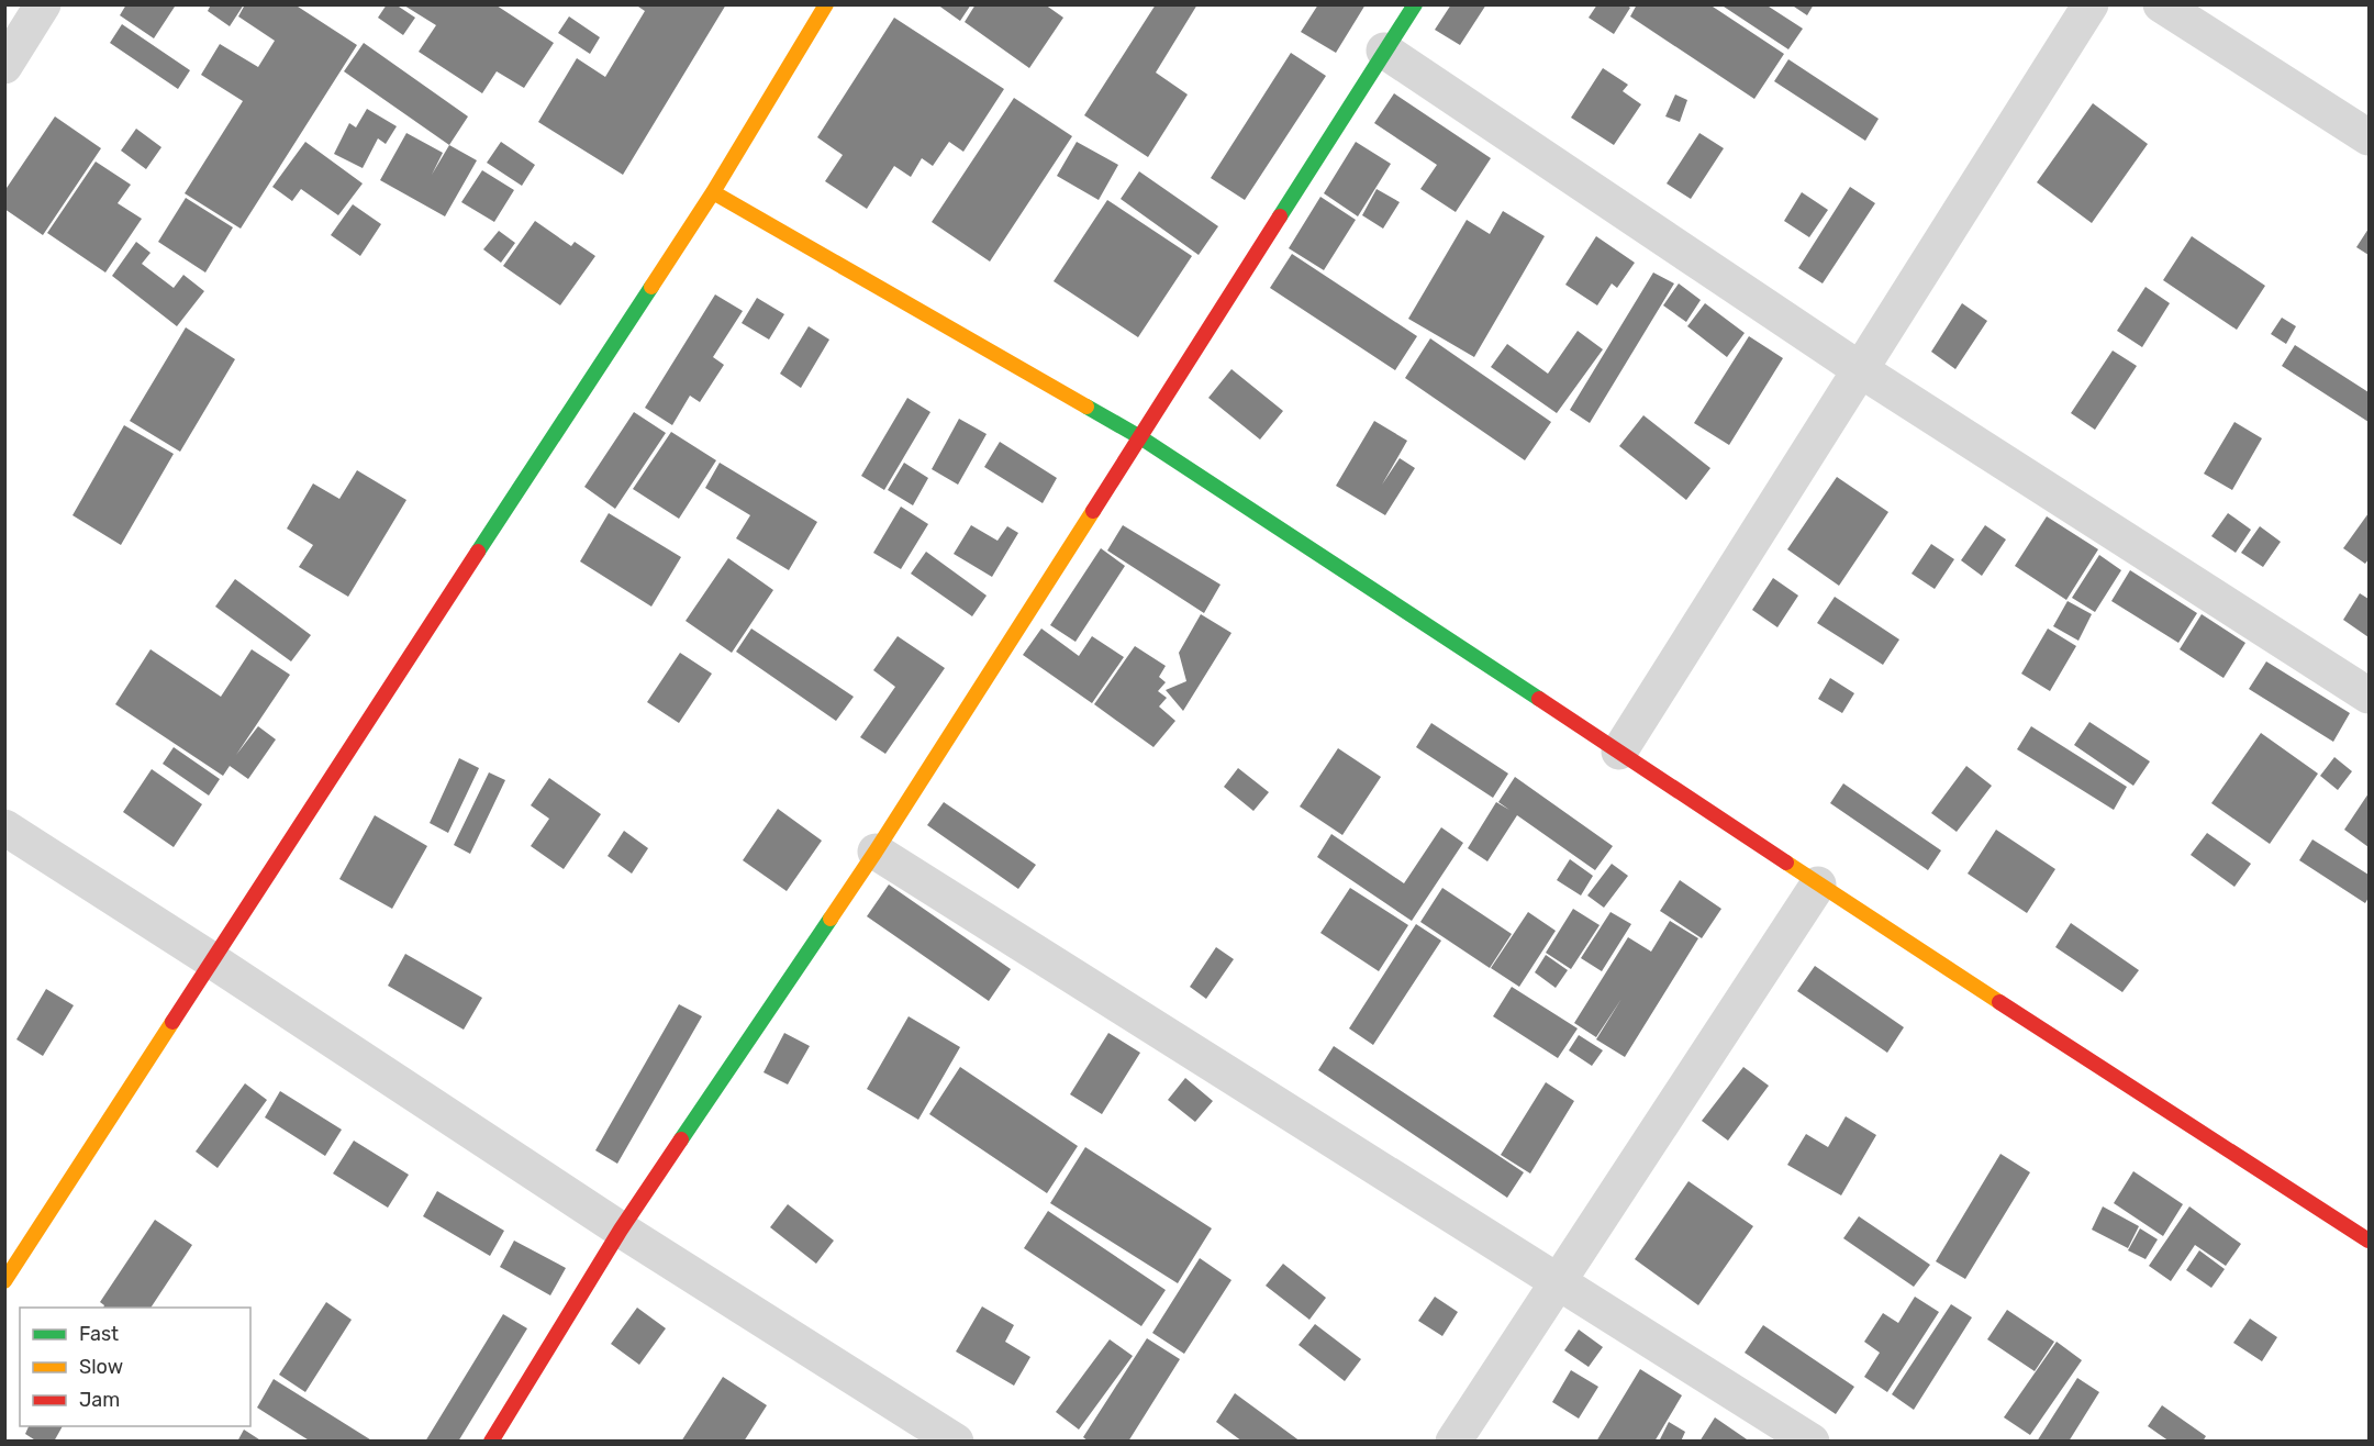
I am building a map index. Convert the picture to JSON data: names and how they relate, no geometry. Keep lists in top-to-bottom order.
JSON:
{
  "legend": ["Fast", "Slow", "Jam"]
}
